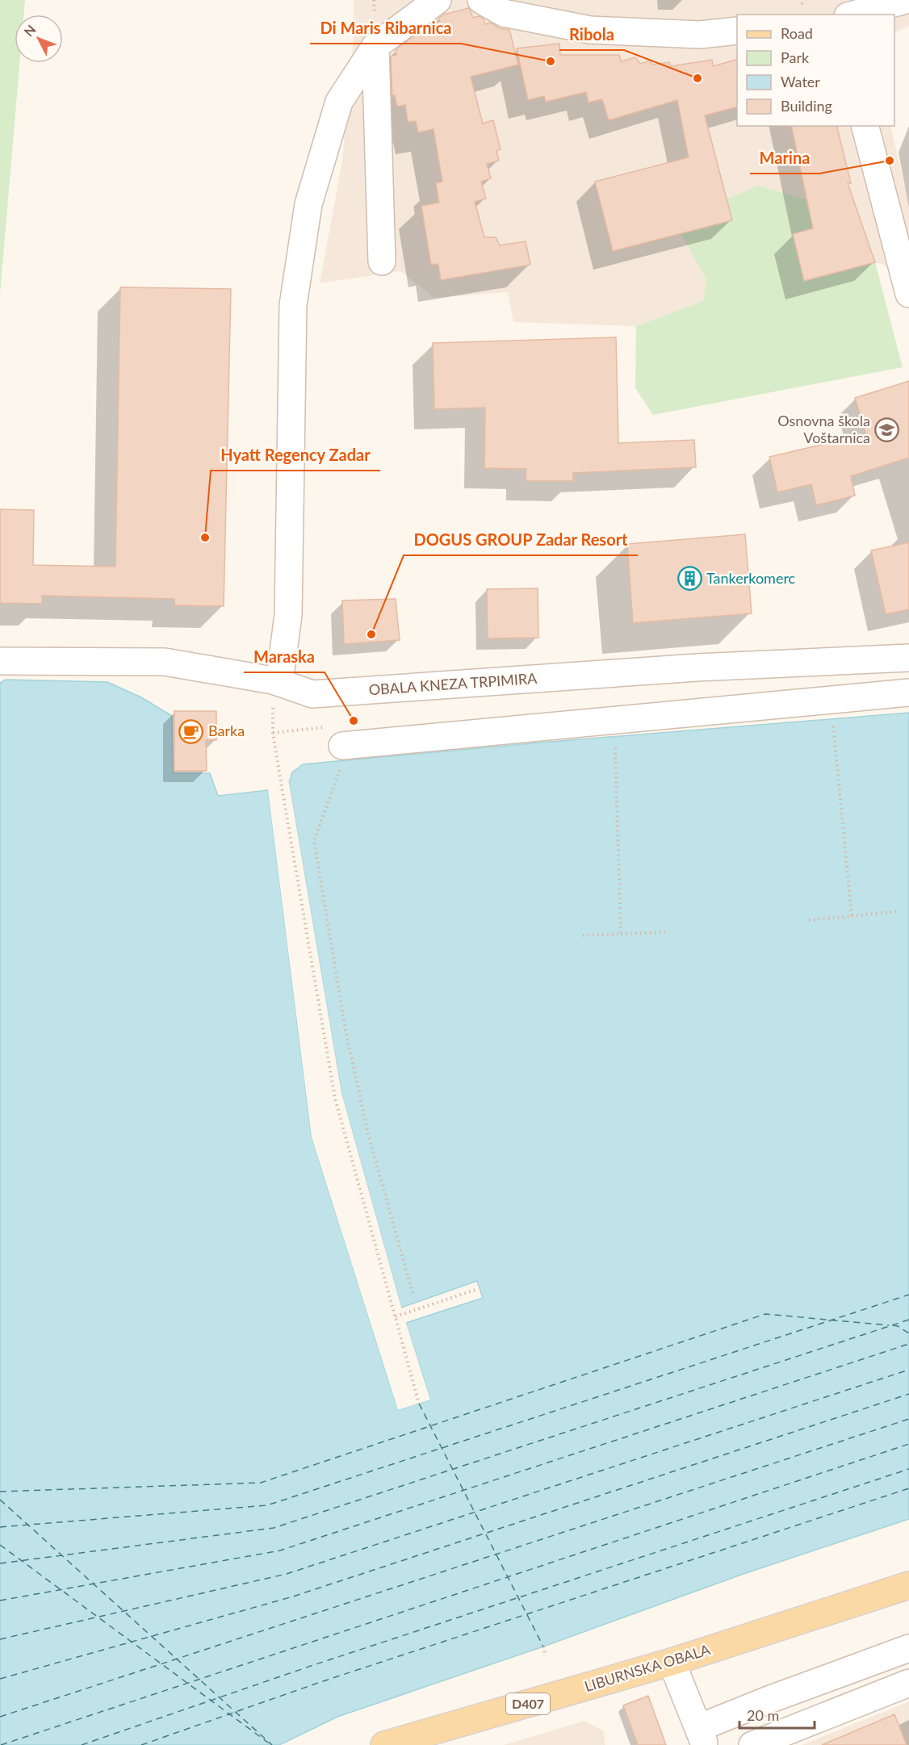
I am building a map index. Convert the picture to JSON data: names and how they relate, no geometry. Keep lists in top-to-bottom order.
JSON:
{
  "streets": {
    "main road": ["LIBURNSKA OBALA", "D407"],
    "street": ["OBALA KNEZA TRPIMIRA"]
  },
  "places": {
    "other": [
      "Di Maris Ribarnica",
      "Ribola",
      "Marina",
      "Hyatt Regency Zadar",
      "DOGUS GROUP Zadar Resort",
      "Maraska"
    ],
    "school or university": ["Osnovna škola Voštarnica"],
    "building": ["Tankerkomerc"],
    "cafe": ["Barka"]
  },
  "legend": [
    "Road",
    "Park",
    "Water",
    "Building"
  ],
  "scale_bar": "20 m",
  "north": "top left"
}
